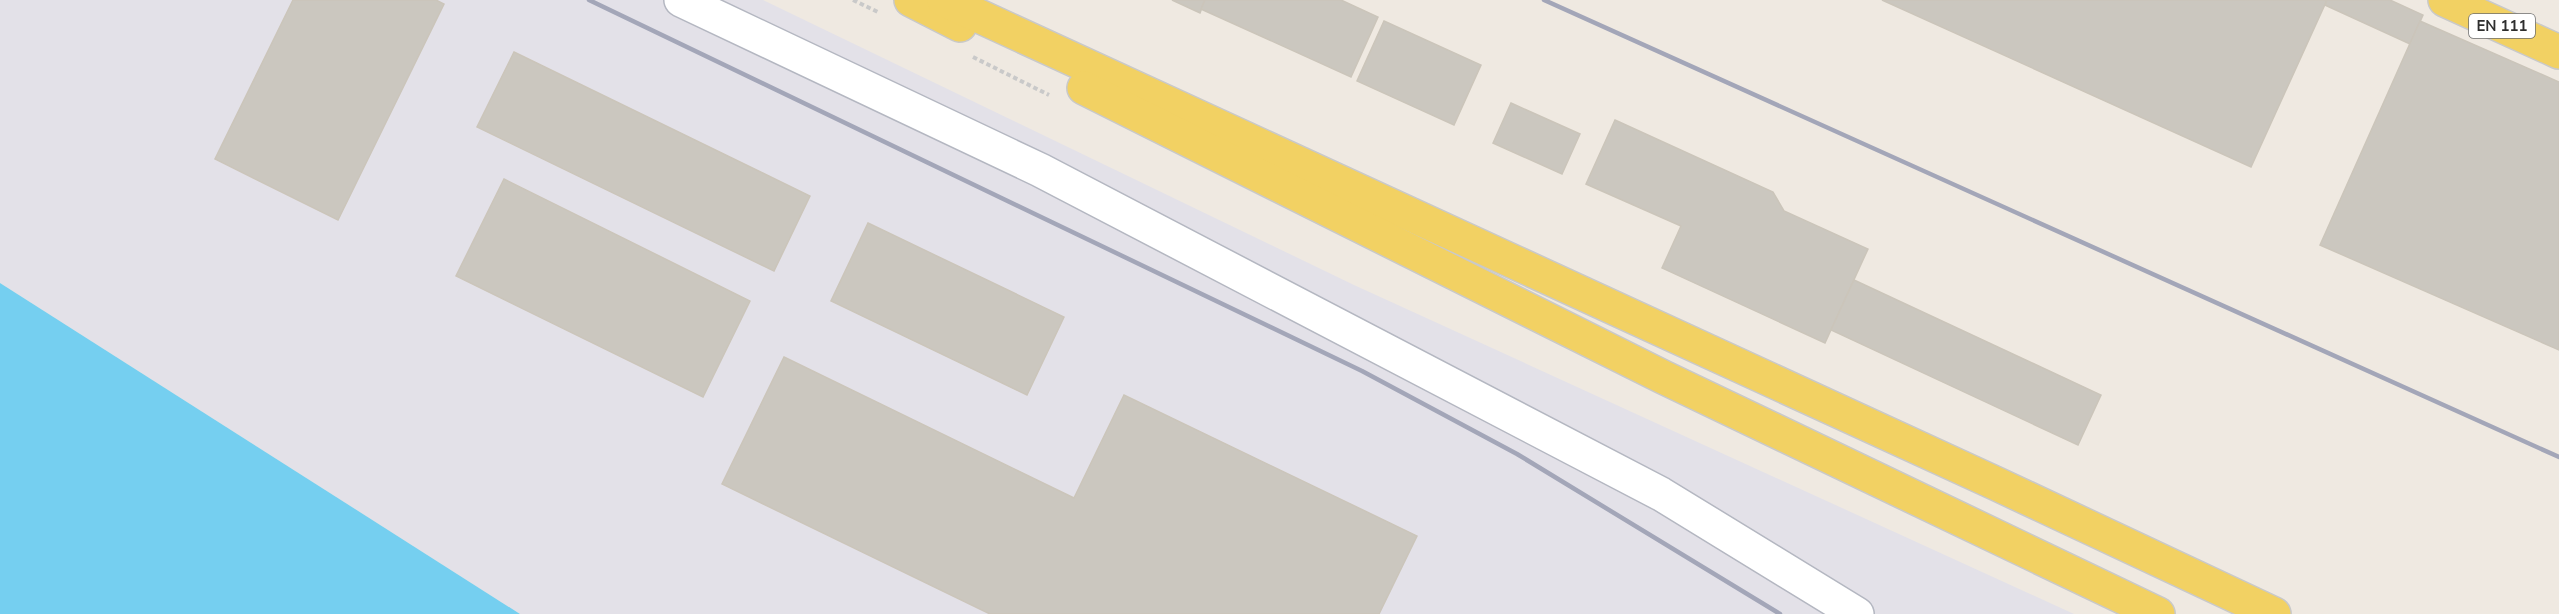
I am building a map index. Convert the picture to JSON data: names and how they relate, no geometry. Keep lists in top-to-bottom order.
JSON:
{
  "streets": {
    "main road": ["EN 111"]
  }
}
